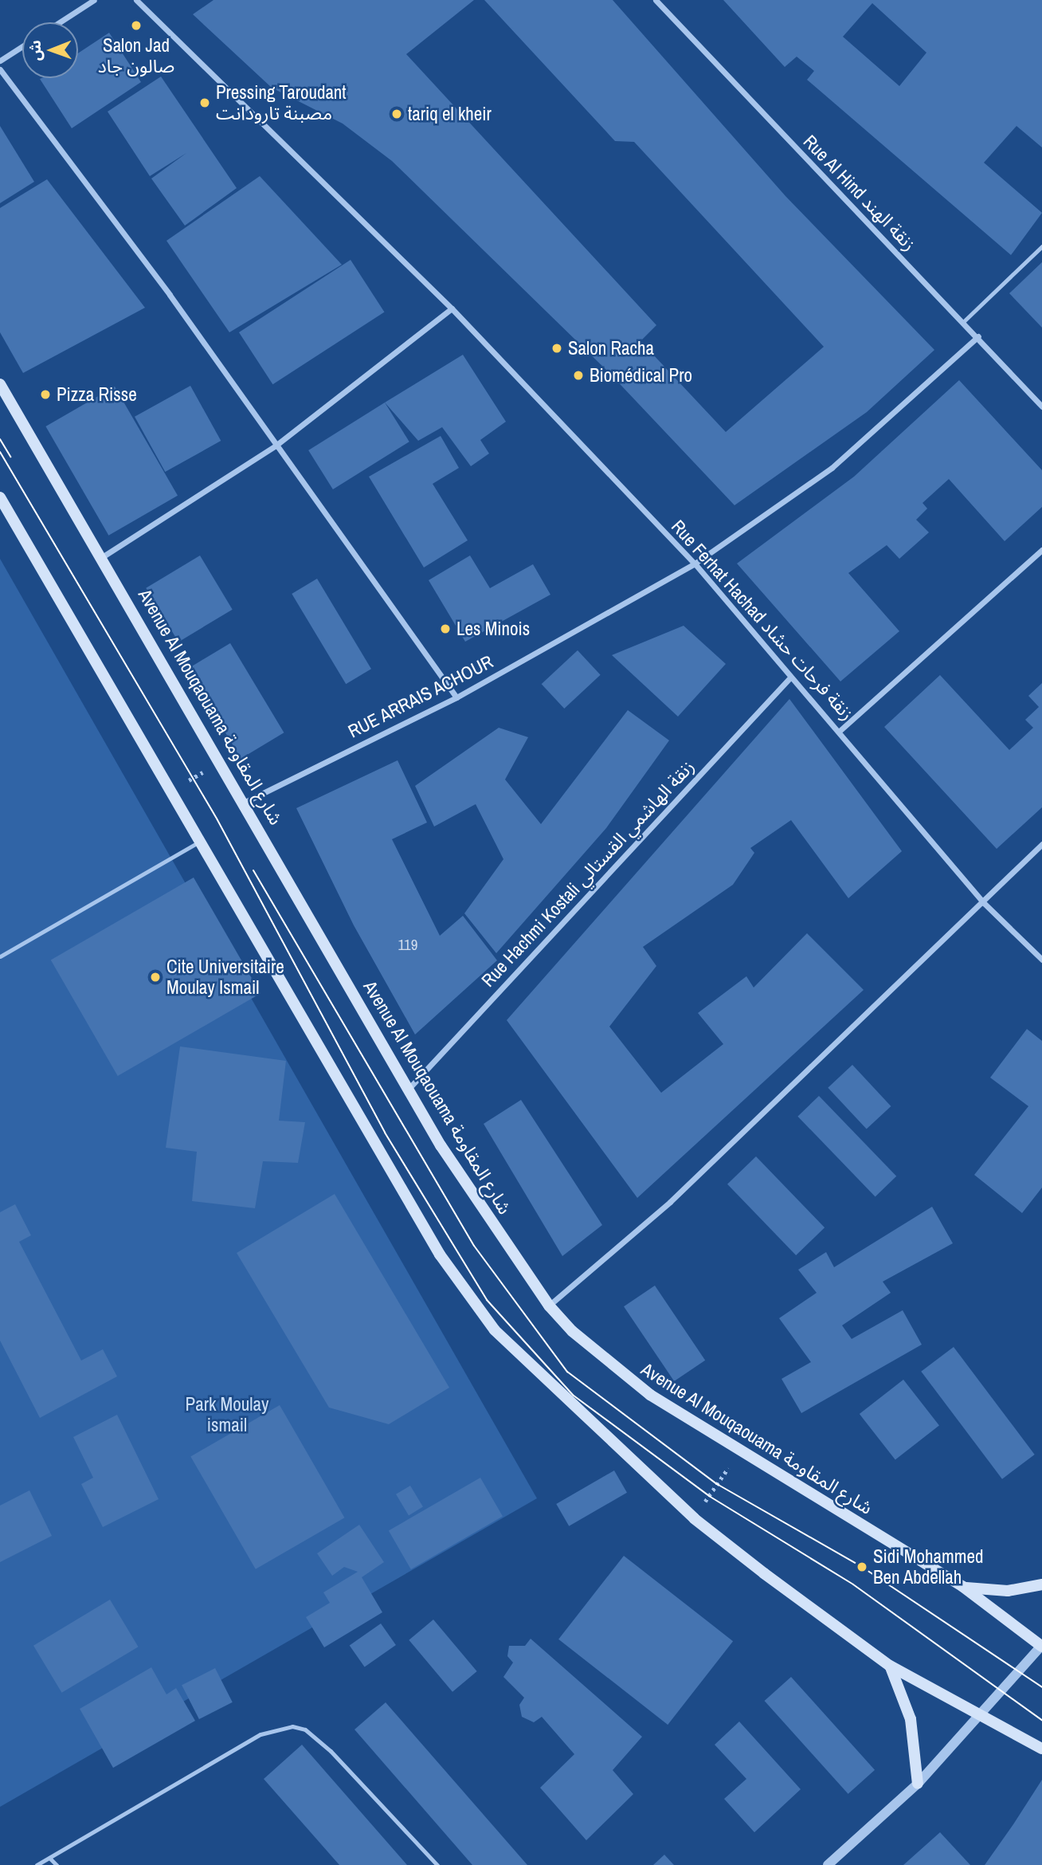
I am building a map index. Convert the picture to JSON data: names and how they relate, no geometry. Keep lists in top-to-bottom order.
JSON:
{
  "streets": {
    "main road": ["Avenue Al Mouqaouama شارع المقاومة"],
    "street": [
      "Rue Al Hind زنقة الهند",
      "Rue Ferhat Hachad زنقة فرحات حشاد",
      "RUE ARRAIS ACHOUR",
      "Rue Hachmi Kostali زنقة الهاشمي القستالي"
    ]
  },
  "crossings": [
    ["Rue Al Hind زنقة الهند", "RUE ARRAIS ACHOUR"],
    ["Rue Ferhat Hachad زنقة فرحات حشاد", "RUE ARRAIS ACHOUR"],
    ["Rue Ferhat Hachad زنقة فرحات حشاد", "Rue Hachmi Kostali زنقة الهاشمي القستالي"],
    ["RUE ARRAIS ACHOUR", "Avenue Al Mouqaouama شارع المقاومة"],
    ["Avenue Al Mouqaouama شارع المقاومة", "Rue Hachmi Kostali زنقة الهاشمي القستالي"]
  ],
  "parks": ["Park Moulay ismail"],
  "places": [
    "Salon Jad صالون جاد",
    "Pressing Taroudant مصبنة تارودانت",
    "tariq el kheir",
    "Salon Racha",
    "Biomédical Pro",
    "Pizza Risse",
    "Les Minois",
    "Cite Universitaire Moulay Ismail",
    "Sidi Mohammed Ben Abdellah"
  ],
  "house_numbers": ["119"],
  "north": "left"
}
